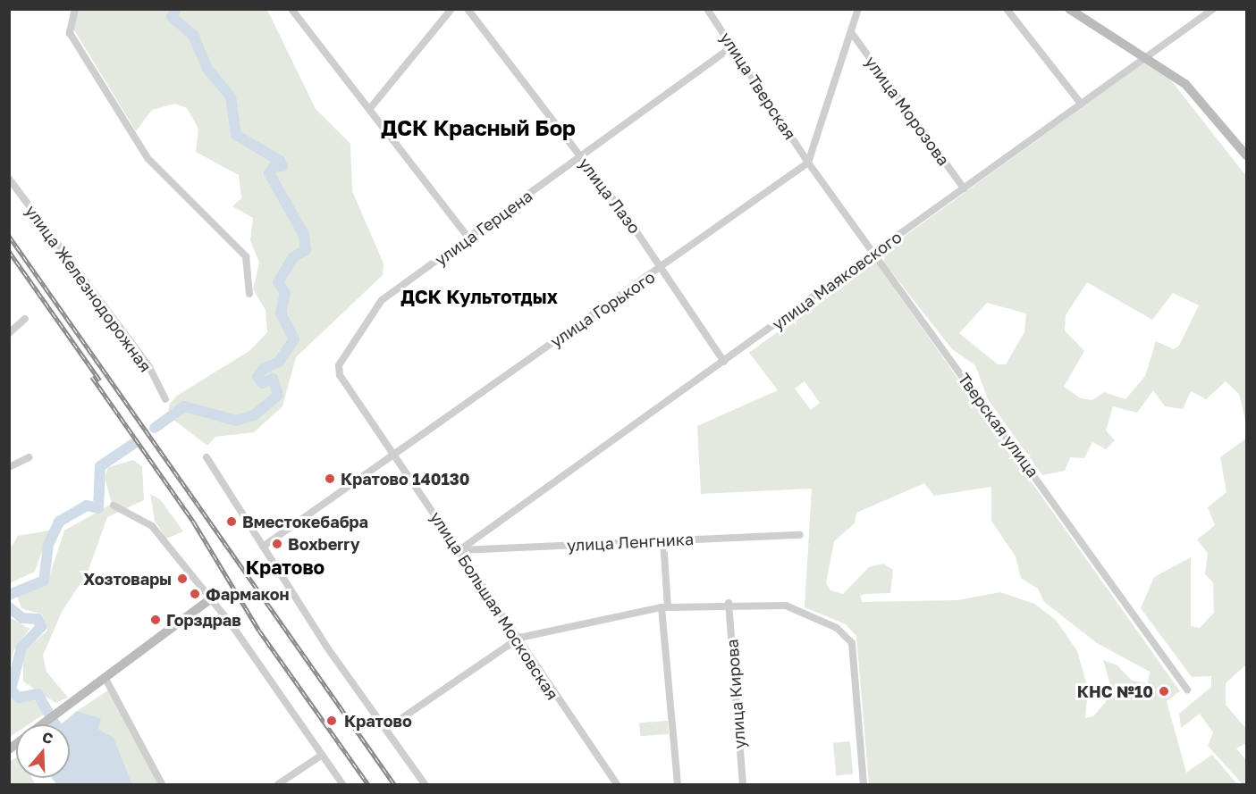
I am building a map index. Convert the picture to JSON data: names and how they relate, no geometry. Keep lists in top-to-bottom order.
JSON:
{
  "streets": {
    "street": [
      "улица Тверская",
      "улица Морозова",
      "улица Лазо",
      "улица Герцена",
      "улица Маяковского",
      "улица Железнодорожная",
      "улица Горького",
      "Тверская улица",
      "улица Ленгника",
      "улица Большая Московская",
      "улица Кирова"
    ]
  },
  "crossings": [
    ["улица Тверская", "улица Герцена"],
    ["улица Тверская", "улица Горького"],
    ["улица Тверская", "Тверская улица"],
    ["улица Морозова", "улица Маяковского"],
    ["улица Лазо", "улица Герцена"],
    ["улица Лазо", "улица Маяковского"],
    ["улица Лазо", "улица Горького"],
    ["улица Герцена", "улица Горького"],
    ["улица Герцена", "улица Большая Московская"],
    ["улица Маяковского", "Тверская улица"],
    ["улица Маяковского", "улица Ленгника"],
    ["улица Маяковского", "улица Большая Московская"],
    ["улица Горького", "Тверская улица"],
    ["улица Горького", "улица Большая Московская"],
    ["улица Ленгника", "улица Большая Московская"]
  ],
  "districts": ["ДСК Красный Бор", "ДСК Культотдых", "Кратово"],
  "places": [
    "Кратово 140130",
    "Вместокебабра",
    "Boxberry",
    "Хозтовары",
    "Фармакон",
    "Горздрав",
    "КНС №10",
    "Кратово"
  ],
  "north": "top"
}
